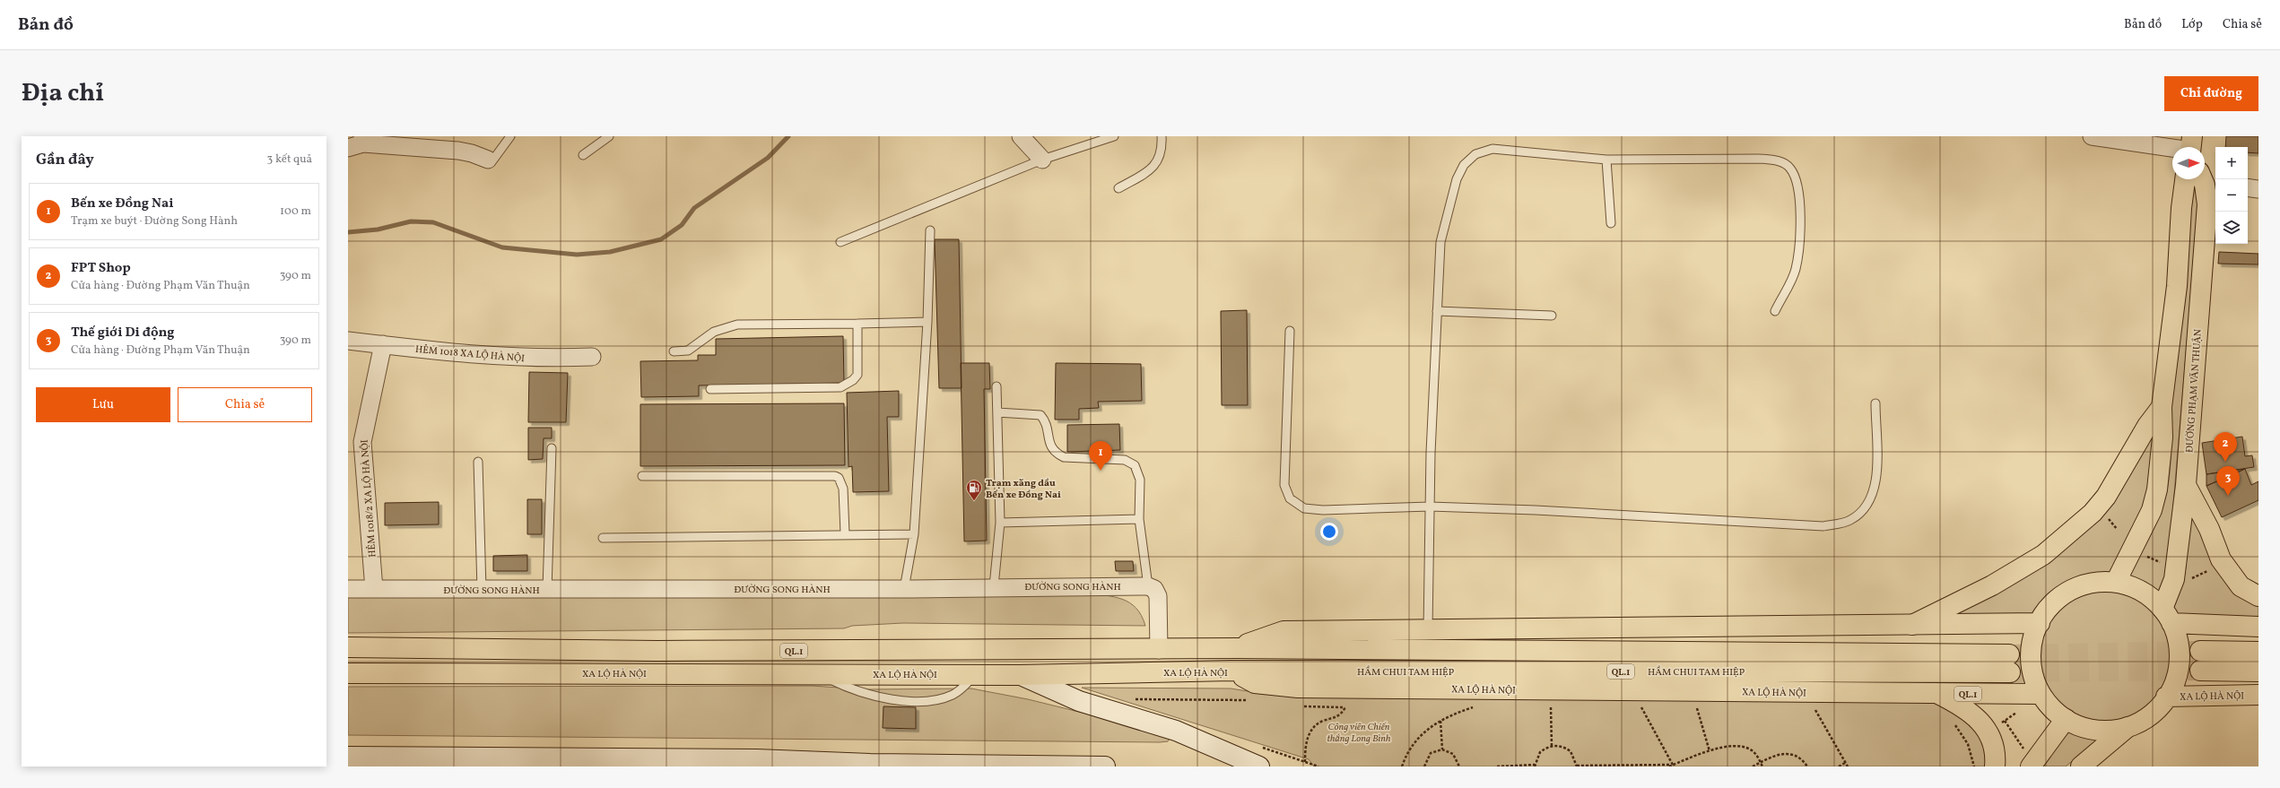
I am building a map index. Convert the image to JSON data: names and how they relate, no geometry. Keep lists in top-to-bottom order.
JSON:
{
  "streets": {
    "main road": [
      "ĐƯỜNG PHẠM VĂN THUẬN",
      "QL.1",
      "HẦM CHUI TAM HIỆP",
      "XA LỘ HÀ NỘI"
    ],
    "street": ["HẺM 1018 XA LỘ HÀ NỘI", "HẺM 1018/2 XA LỘ HÀ NỘI", "ĐƯỜNG SONG HÀNH"]
  },
  "crossings": [
    ["HẺM 1018 XA LỘ HÀ NỘI", "HẺM 1018/2 XA LỘ HÀ NỘI"],
    ["HẺM 1018/2 XA LỘ HÀ NỘI", "ĐƯỜNG SONG HÀNH"],
    ["QL.1", "HẦM CHUI TAM HIỆP"],
    ["HẦM CHUI TAM HIỆP", "XA LỘ HÀ NỘI"]
  ],
  "parks": ["Công viên Chiến thắng Long Bình"],
  "places": {
    "fuel station": ["Trạm xăng dầu Bến xe Đồng Nai"]
  },
  "north": "right",
  "page": {
    "header": "Bản đồ",
    "nav": ["Bản đồ", "Lớp", "Chia sẻ"],
    "title": "Địa chỉ",
    "buttons": [
      "Chỉ đường",
      ["Lưu", "Chia sẻ"]
    ],
    "heading": ["Gần đây", "3 kết quả"],
    "map_buttons": ["+", "−"],
    "list": [
      {
        "mark": "1",
        "name": "Bến xe Đồng Nai",
        "note": "Trạm xe buýt · Đường Song Hành",
        "value": "100 m"
      },
      {
        "mark": "2",
        "name": "FPT Shop",
        "note": "Cửa hàng · Đường Phạm Văn Thuận",
        "value": "390 m"
      },
      {
        "mark": "3",
        "name": "Thế giới Di động",
        "note": "Cửa hàng · Đường Phạm Văn Thuận",
        "value": "390 m"
      }
    ],
    "pins": ["2", "1", "3"]
  }
}
